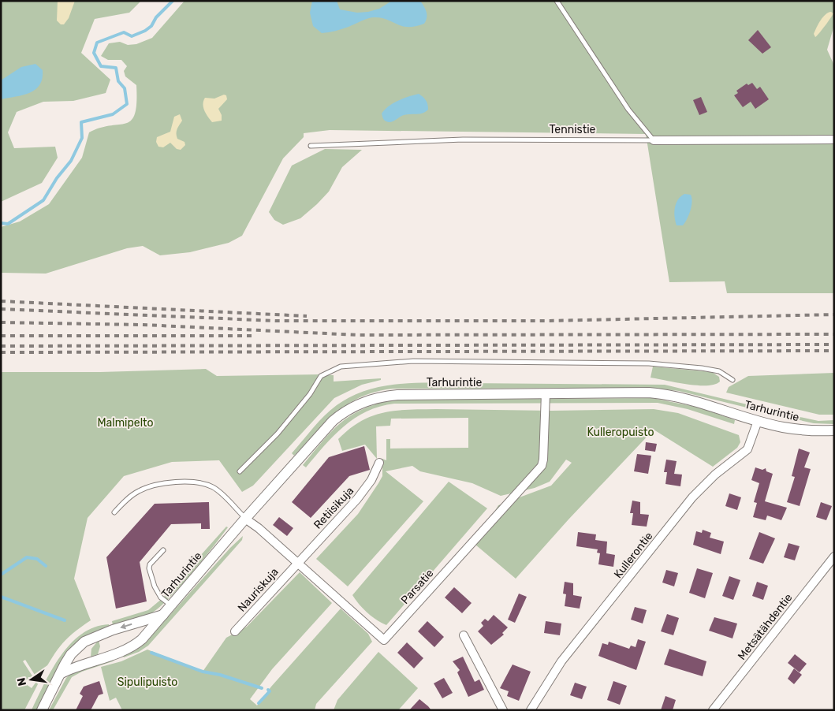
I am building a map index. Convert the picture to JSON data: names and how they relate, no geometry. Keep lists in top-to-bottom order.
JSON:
{
  "streets": {
    "street": [
      "Tennistie",
      "Tarhurintie",
      "Retiisikuja",
      "Kullerontie",
      "Parsatie",
      "Nauriskuja",
      "Metsätähdentie"
    ]
  },
  "crossings": [
    ["Tarhurintie", "Kullerontie"],
    ["Tarhurintie", "Parsatie"],
    ["Retiisikuja", "Parsatie"],
    ["Retiisikuja", "Nauriskuja"],
    ["Parsatie", "Nauriskuja"]
  ],
  "parks": ["Malmipelto", "Kulleropuisto", "Sipulipuisto"],
  "north": "left"
}
